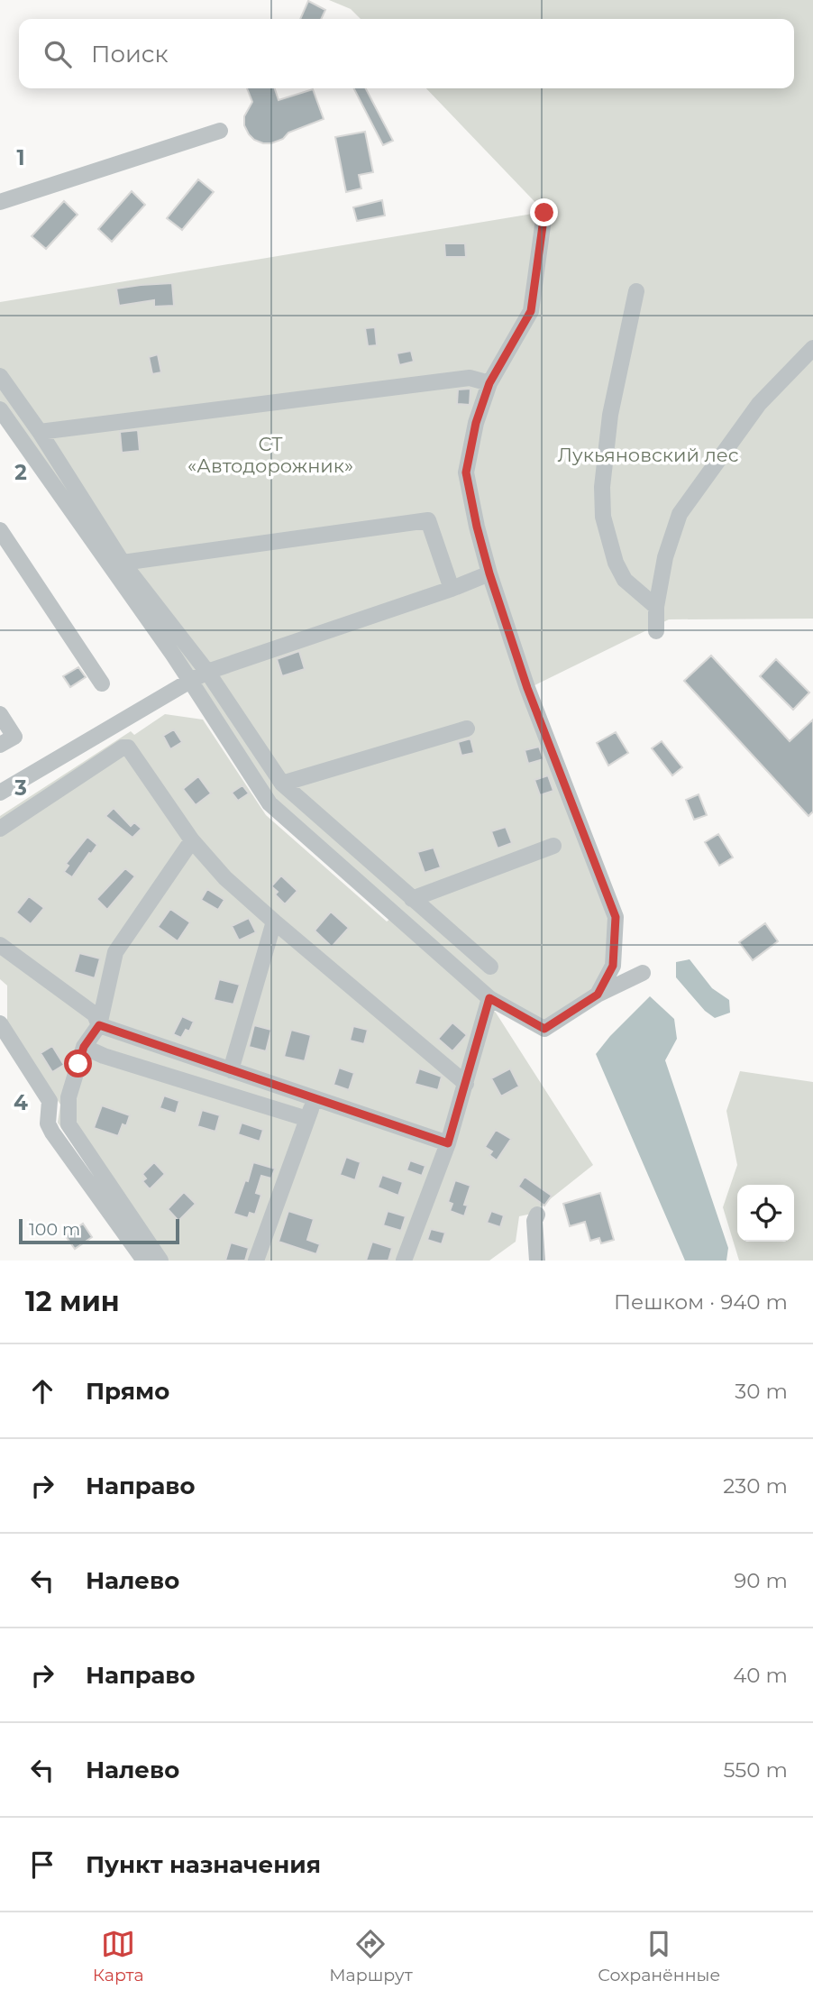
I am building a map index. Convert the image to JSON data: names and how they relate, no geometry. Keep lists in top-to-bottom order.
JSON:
{
  "parks": ["СТ «Автодорожник»", "Лукьяновский лес"],
  "scale_bar": "100 m",
  "page": {
    "search": "Поиск",
    "scale": "100 m",
    "heading": ["12 мин", "Пешком · 940 m"],
    "list": [
      ["Прямо", "30 m"],
      ["Направо", "230 m"],
      ["Налево", "90 m"],
      ["Направо", "40 m"],
      ["Налево", "550 m"],
      "Пункт назначения"
    ],
    "nav": ["Карта", "Маршрут", "Сохранённые"]
  },
  "grid": {
    "rows": [
      "1",
      "2",
      "3",
      "4"
    ]
  }
}
